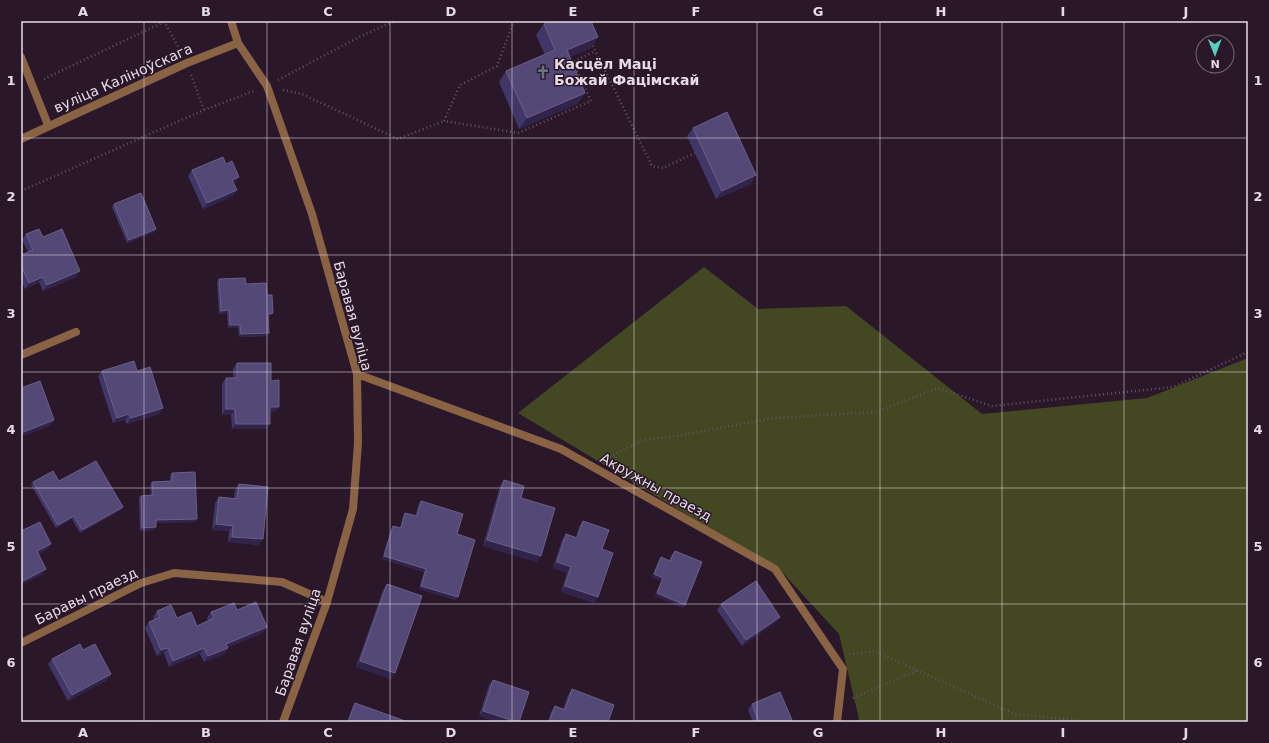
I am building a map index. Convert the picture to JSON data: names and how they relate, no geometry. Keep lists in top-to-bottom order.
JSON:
{
  "streets": {
    "street": [
      "вуліца Каліноўскага",
      "Баравая вуліца",
      "Акружны праезд",
      "Баравы праезд"
    ]
  },
  "crossings": [
    ["вуліца Каліноўскага", "Баравая вуліца"],
    ["Баравая вуліца", "Акружны праезд"],
    ["Баравая вуліца", "Баравы праезд"]
  ],
  "places": {
    "church": ["Касцёл Маці Божай Фацімскай"]
  },
  "north": "bottom",
  "grid": {
    "columns": [
      "A",
      "B",
      "C",
      "D",
      "E",
      "F",
      "G",
      "H",
      "I",
      "J"
    ],
    "rows": [
      "1",
      "2",
      "3",
      "4",
      "5",
      "6"
    ]
  }
}
